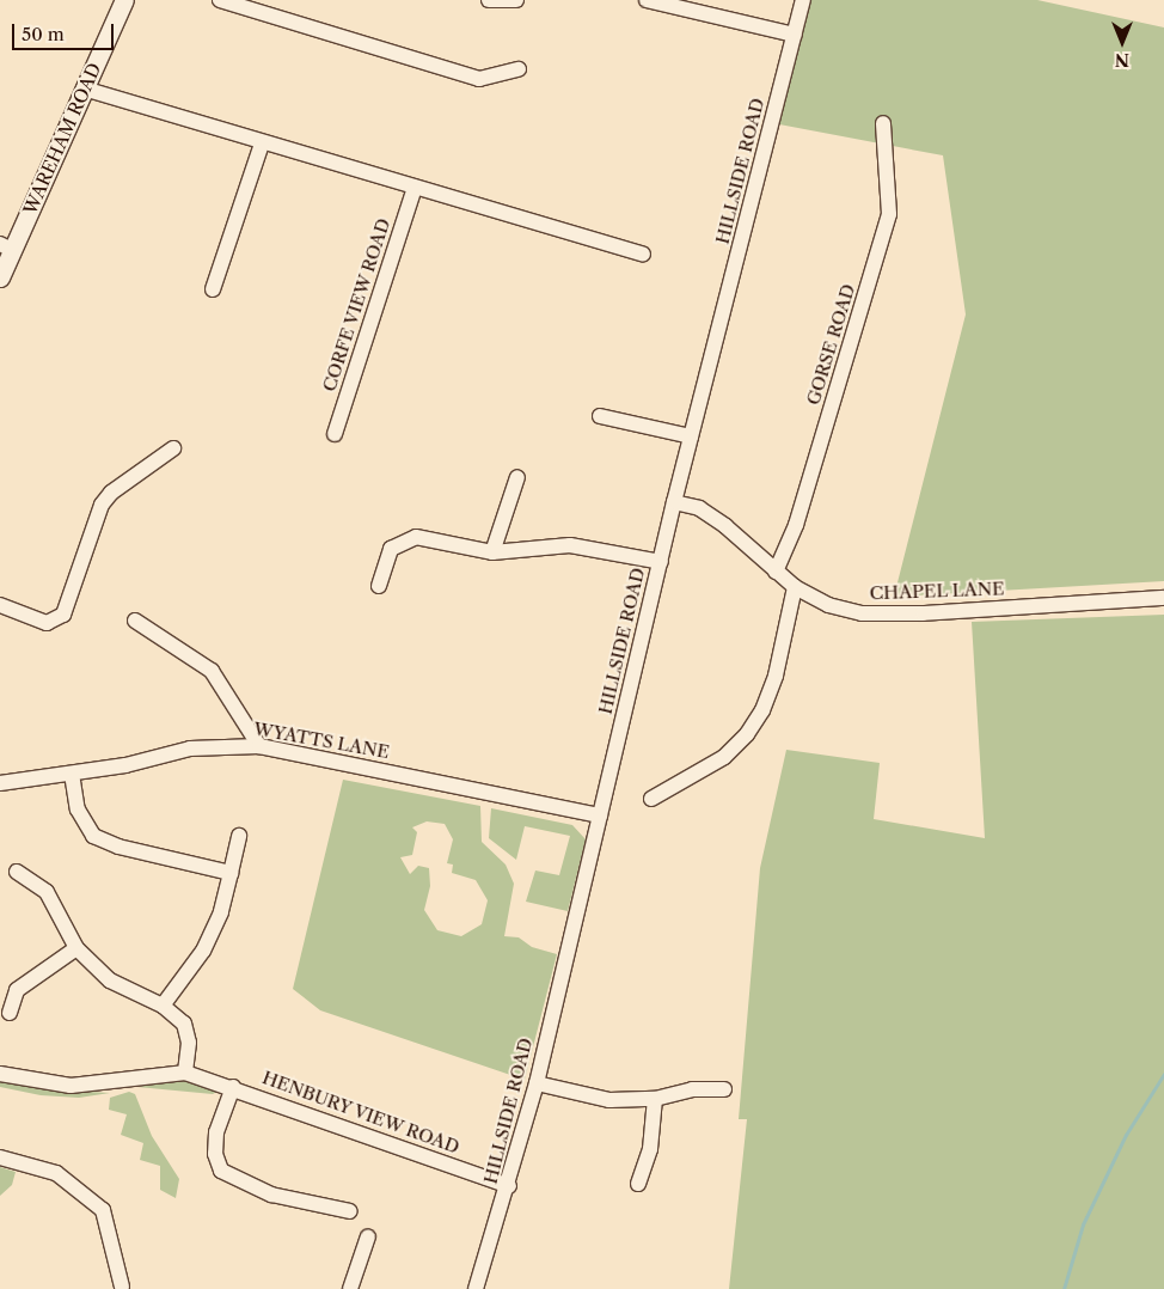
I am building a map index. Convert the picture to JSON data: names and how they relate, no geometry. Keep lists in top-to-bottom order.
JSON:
{
  "streets": {
    "street": [
      "WAREHAM ROAD",
      "HILLSIDE ROAD",
      "CORFE VIEW ROAD",
      "GORSE ROAD",
      "CHAPEL LANE",
      "WYATTS LANE",
      "HENBURY VIEW ROAD"
    ]
  },
  "crossings": [
    ["HILLSIDE ROAD", "CHAPEL LANE"],
    ["HILLSIDE ROAD", "WYATTS LANE"],
    ["HILLSIDE ROAD", "HENBURY VIEW ROAD"],
    ["GORSE ROAD", "CHAPEL LANE"]
  ],
  "scale_bar": "50 m",
  "north": "bottom"
}
